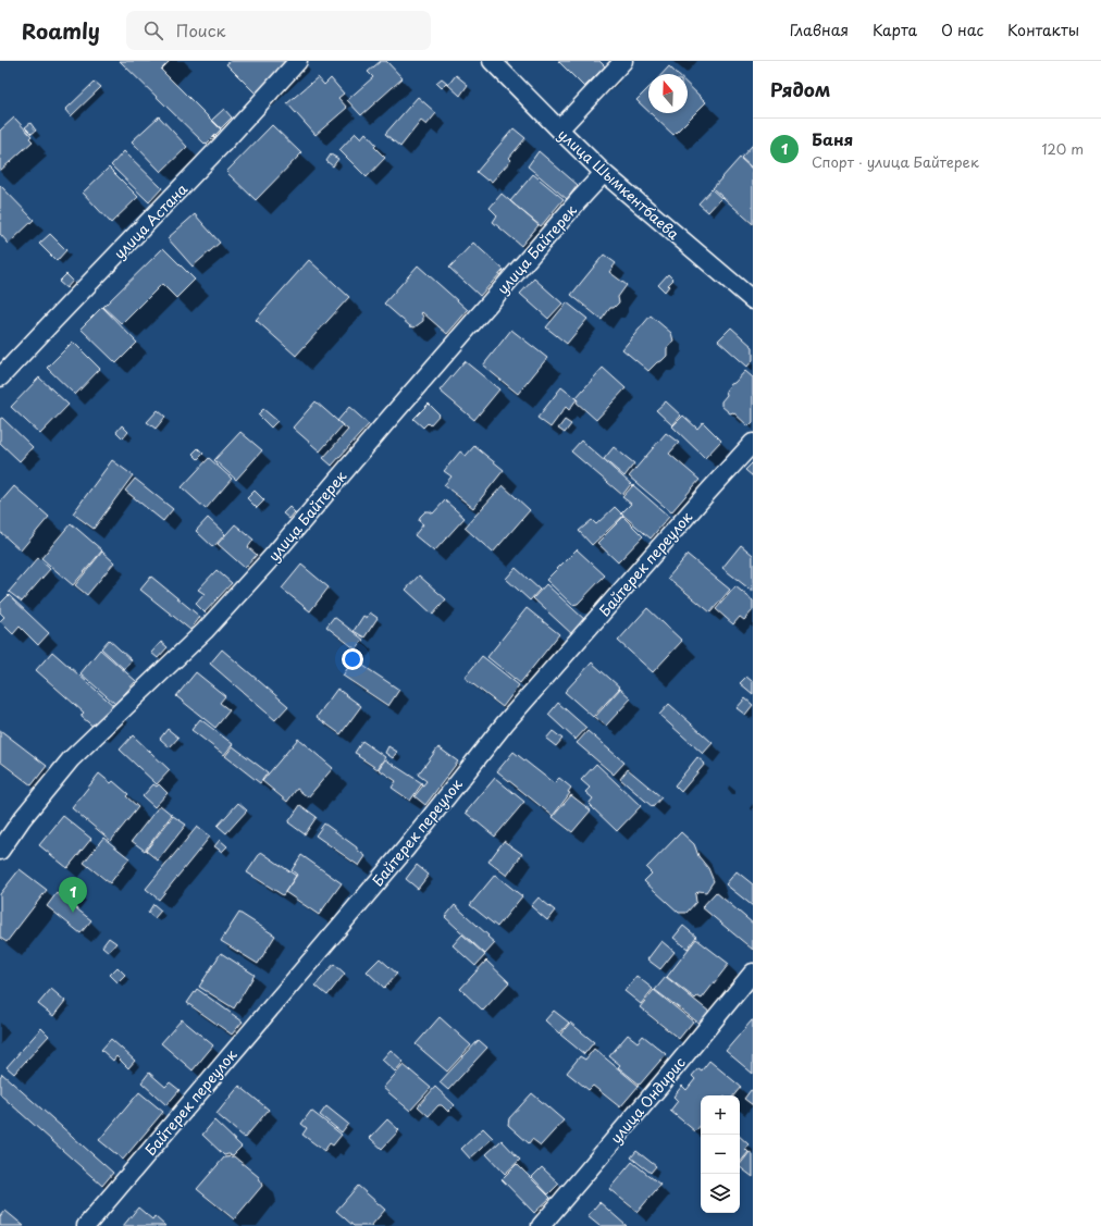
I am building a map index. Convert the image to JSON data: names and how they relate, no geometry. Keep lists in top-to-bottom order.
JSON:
{
  "streets": {
    "street": [
      "улица Шымкентбаева",
      "улица Астана",
      "улица Байтерек",
      "Байтерек переулок",
      "улица Ондирис"
    ]
  },
  "crossings": [
    ["улица Шымкентбаева", "улица Байтерек"]
  ],
  "north": "top",
  "page": {
    "header": "Roamly",
    "search": "Поиск",
    "nav": [
      "Главная",
      "Карта",
      "О нас",
      "Контакты"
    ],
    "heading": "Рядом",
    "list": [
      {
        "mark": "1",
        "name": "Баня",
        "note": "Спорт · улица Байтерек",
        "value": "120 m"
      }
    ],
    "pins": "1",
    "map_buttons": ["+", "−"]
  }
}
